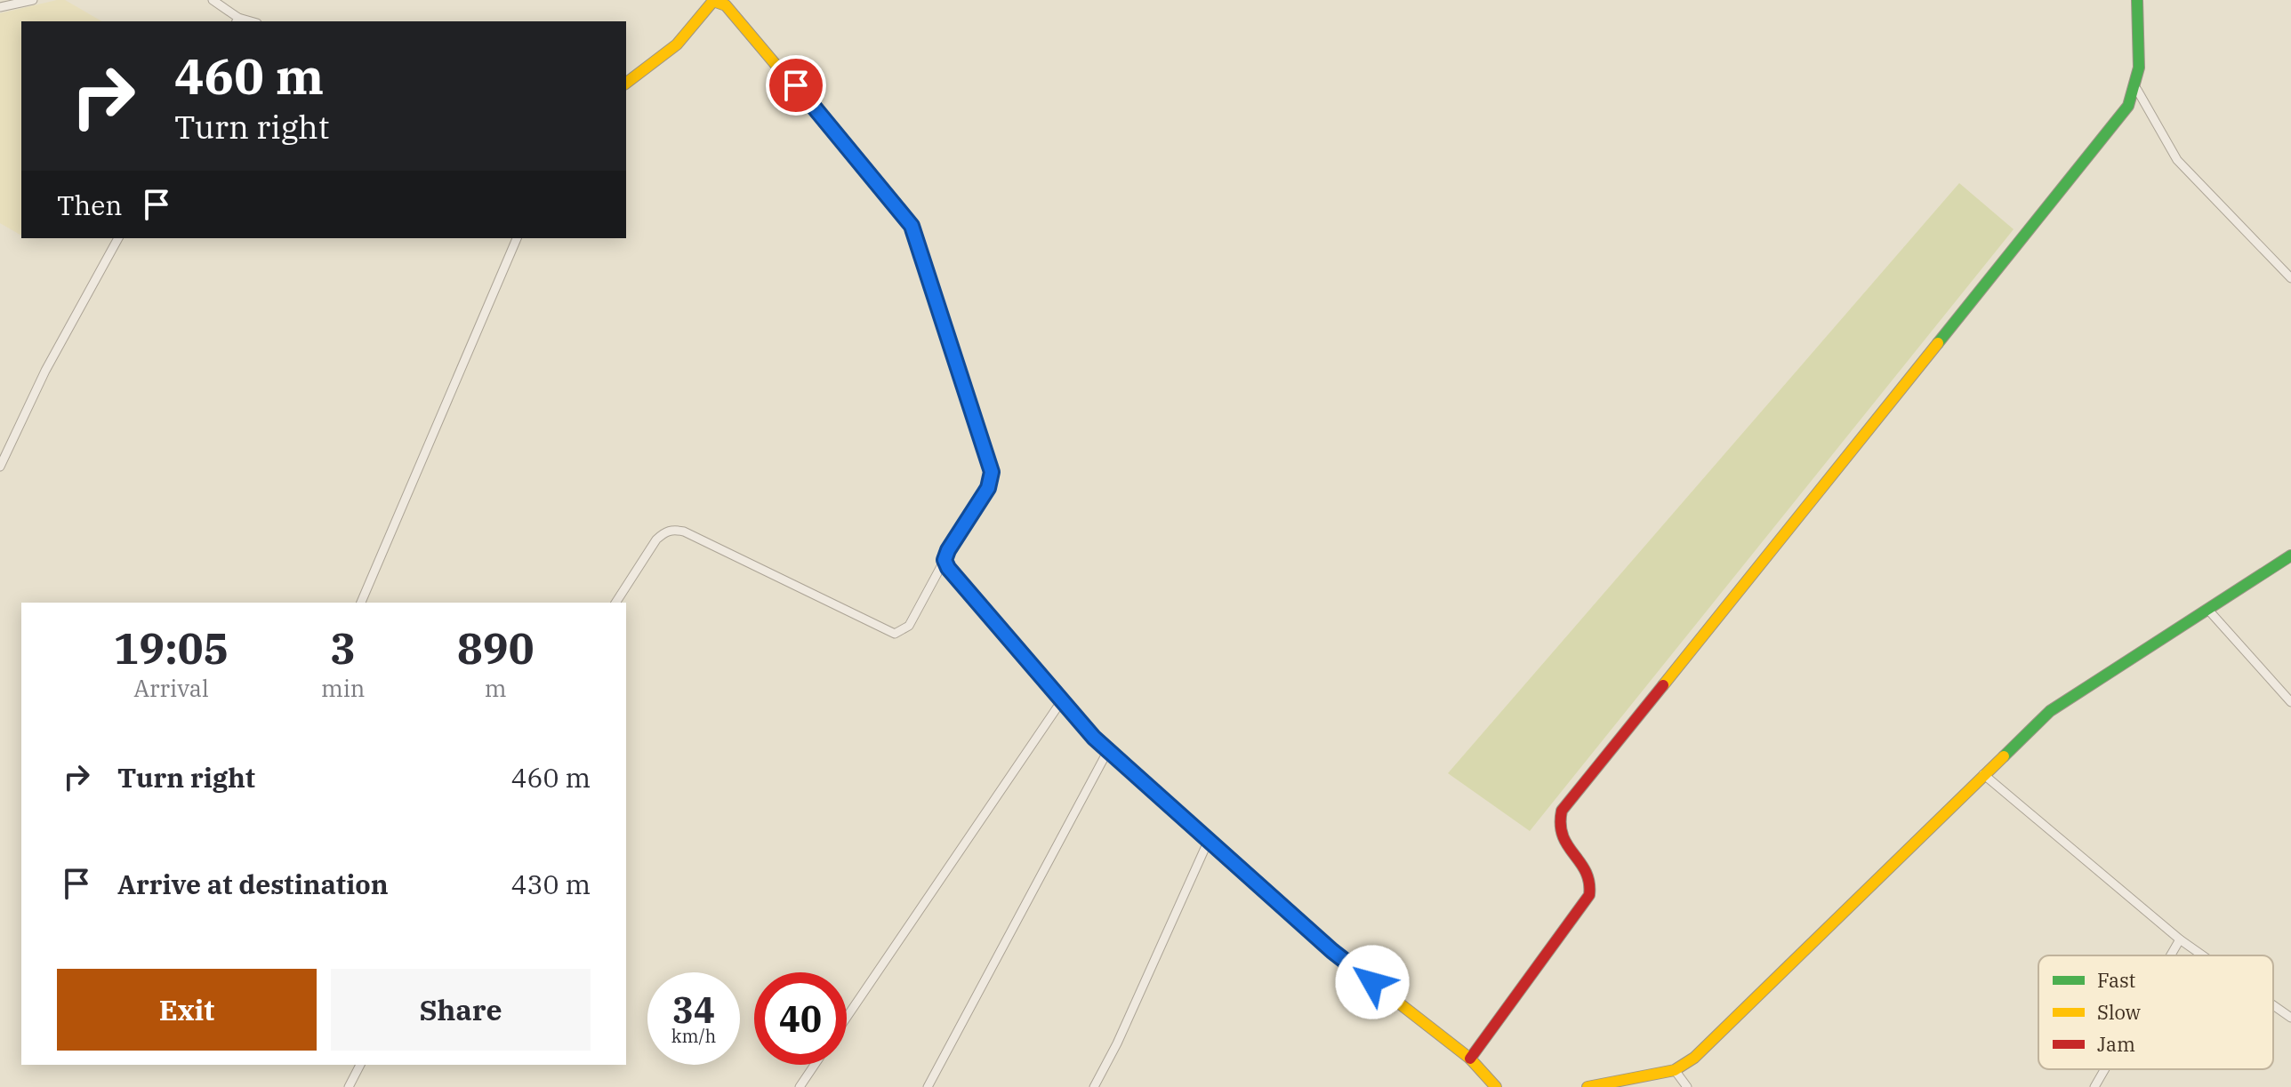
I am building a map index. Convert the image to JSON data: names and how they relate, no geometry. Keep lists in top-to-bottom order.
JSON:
{
  "legend": ["Fast", "Slow", "Jam"],
  "page": {
    "turn": ["460 m", "Turn right"],
    "then": "Then",
    "eta": [
      "19:05",
      "Arrival",
      "3",
      "min",
      "890",
      "m"
    ],
    "list": [
      {
        "name": "Turn right",
        "value": "460 m"
      },
      {
        "name": "Arrive at destination",
        "value": "430 m"
      }
    ],
    "buttons": ["Exit", "Share"],
    "speed": "34 km/h",
    "limit": "40"
  }
}
